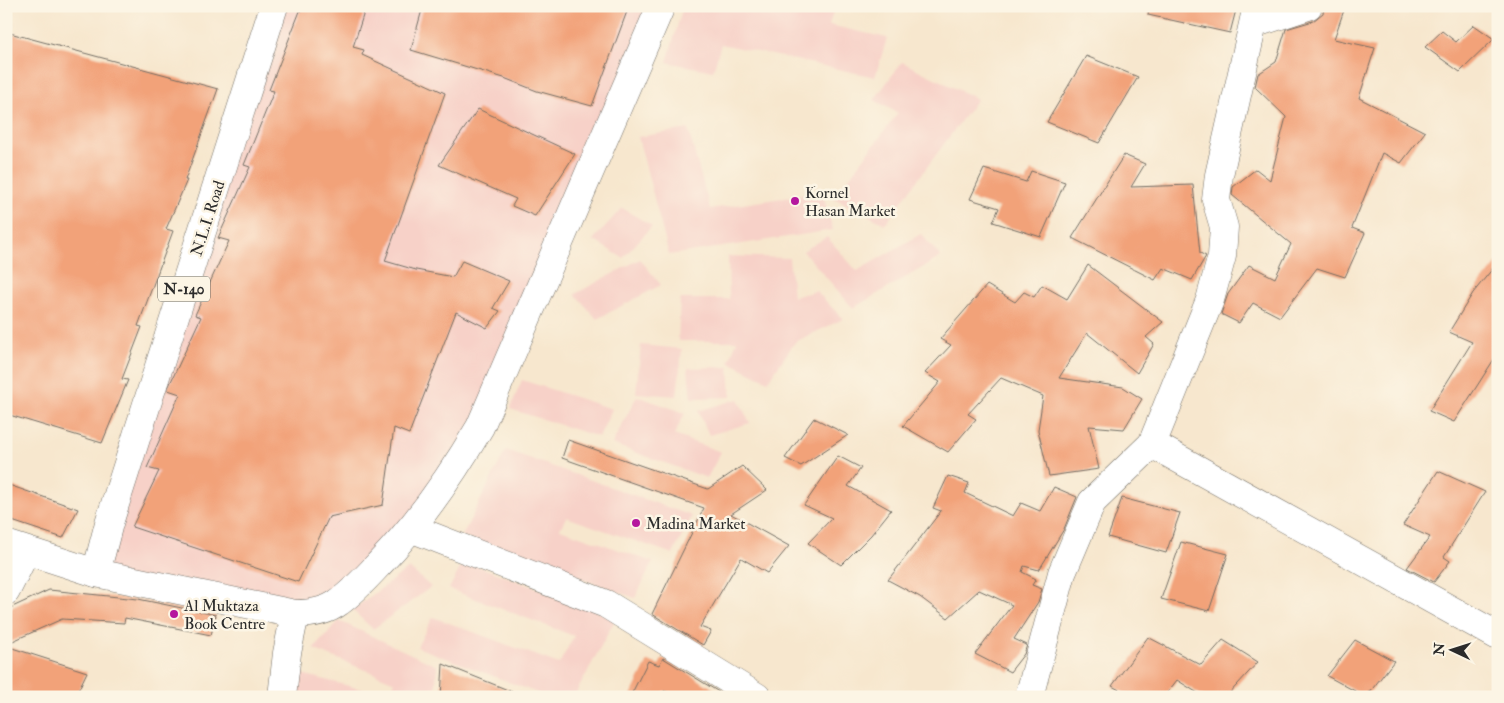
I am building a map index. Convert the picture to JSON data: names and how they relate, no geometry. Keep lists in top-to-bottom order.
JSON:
{
  "streets": {
    "main road": ["N.L.I. Road", "N-140"]
  },
  "places": ["Kornel Hasan Market", "Madina Market", "Al Muktaza Book Centre"],
  "north": "left"
}
